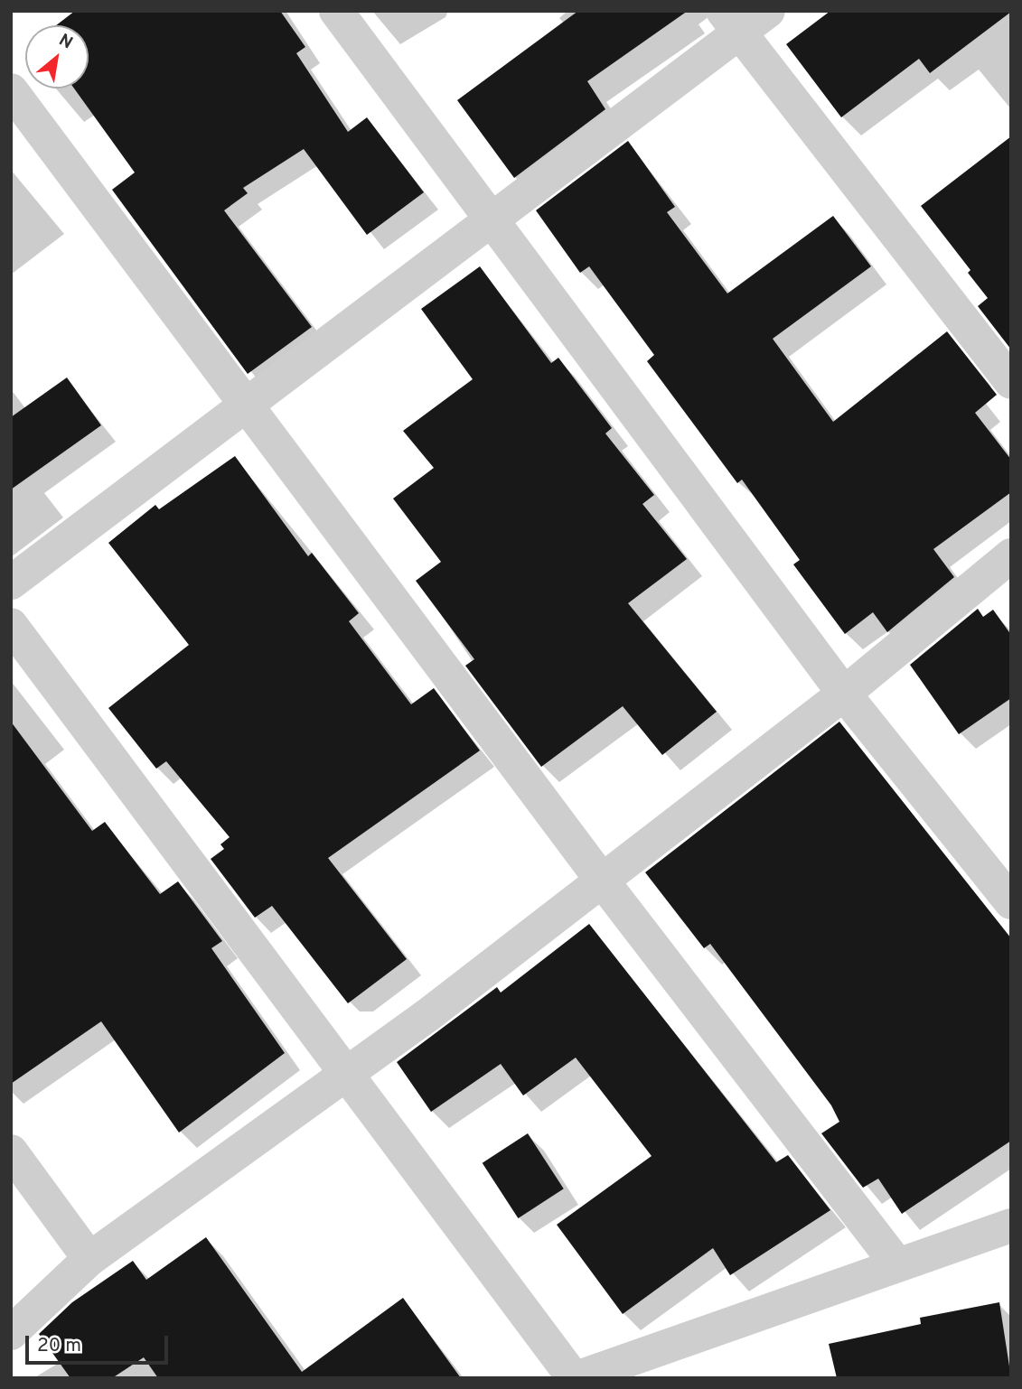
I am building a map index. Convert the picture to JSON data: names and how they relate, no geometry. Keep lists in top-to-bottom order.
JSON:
{
  "scale_bar": "20 m",
  "north": "top right"
}
